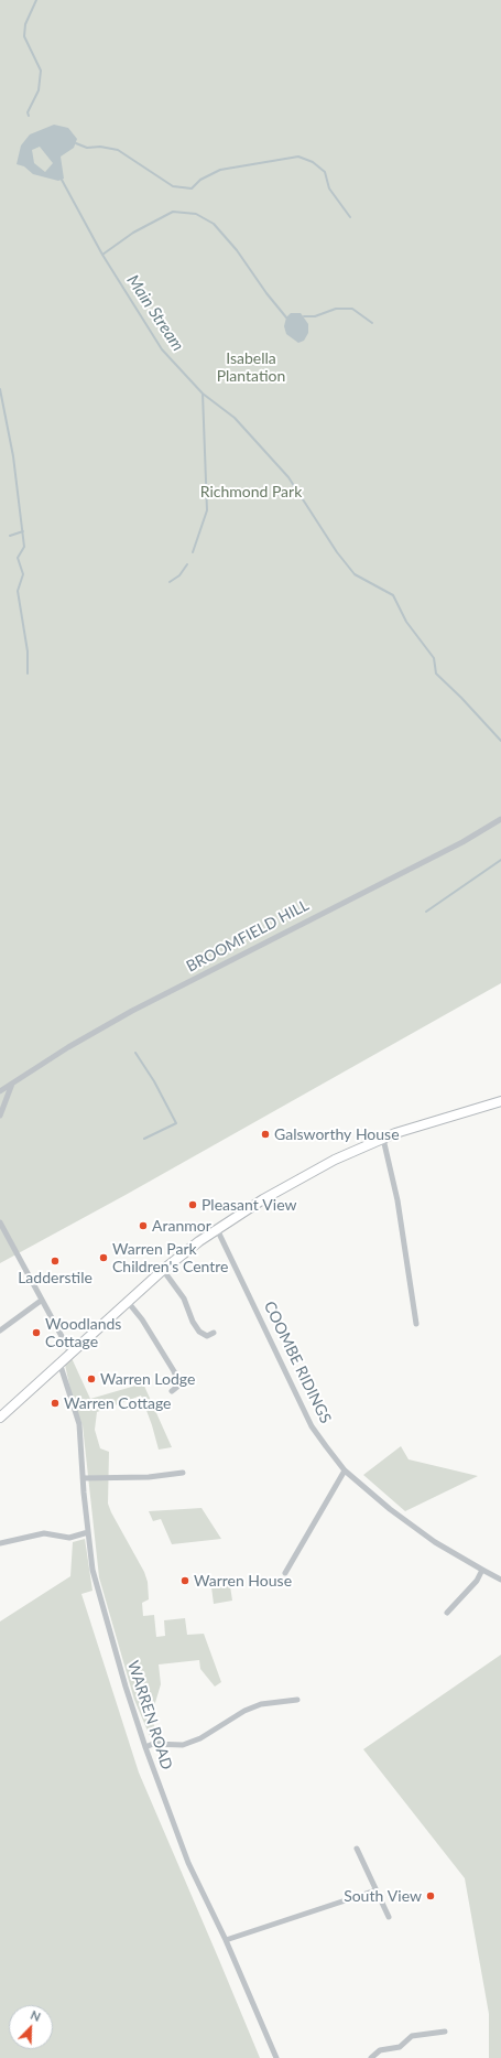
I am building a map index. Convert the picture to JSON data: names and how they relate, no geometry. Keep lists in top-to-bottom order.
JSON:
{
  "streets": {
    "street": ["BROOMFIELD HILL", "COOMBE RIDINGS", "WARREN ROAD"]
  },
  "water": ["Main Stream"],
  "parks": ["Isabella Plantation", "Richmond Park"],
  "places": [
    "Galsworthy House",
    "Pleasant View",
    "Aranmor",
    "Warren Park Children's Centre",
    "Ladderstile",
    "Woodlands Cottage",
    "Warren Lodge",
    "Warren Cottage",
    "Warren House",
    "South View"
  ],
  "north": "top right"
}
